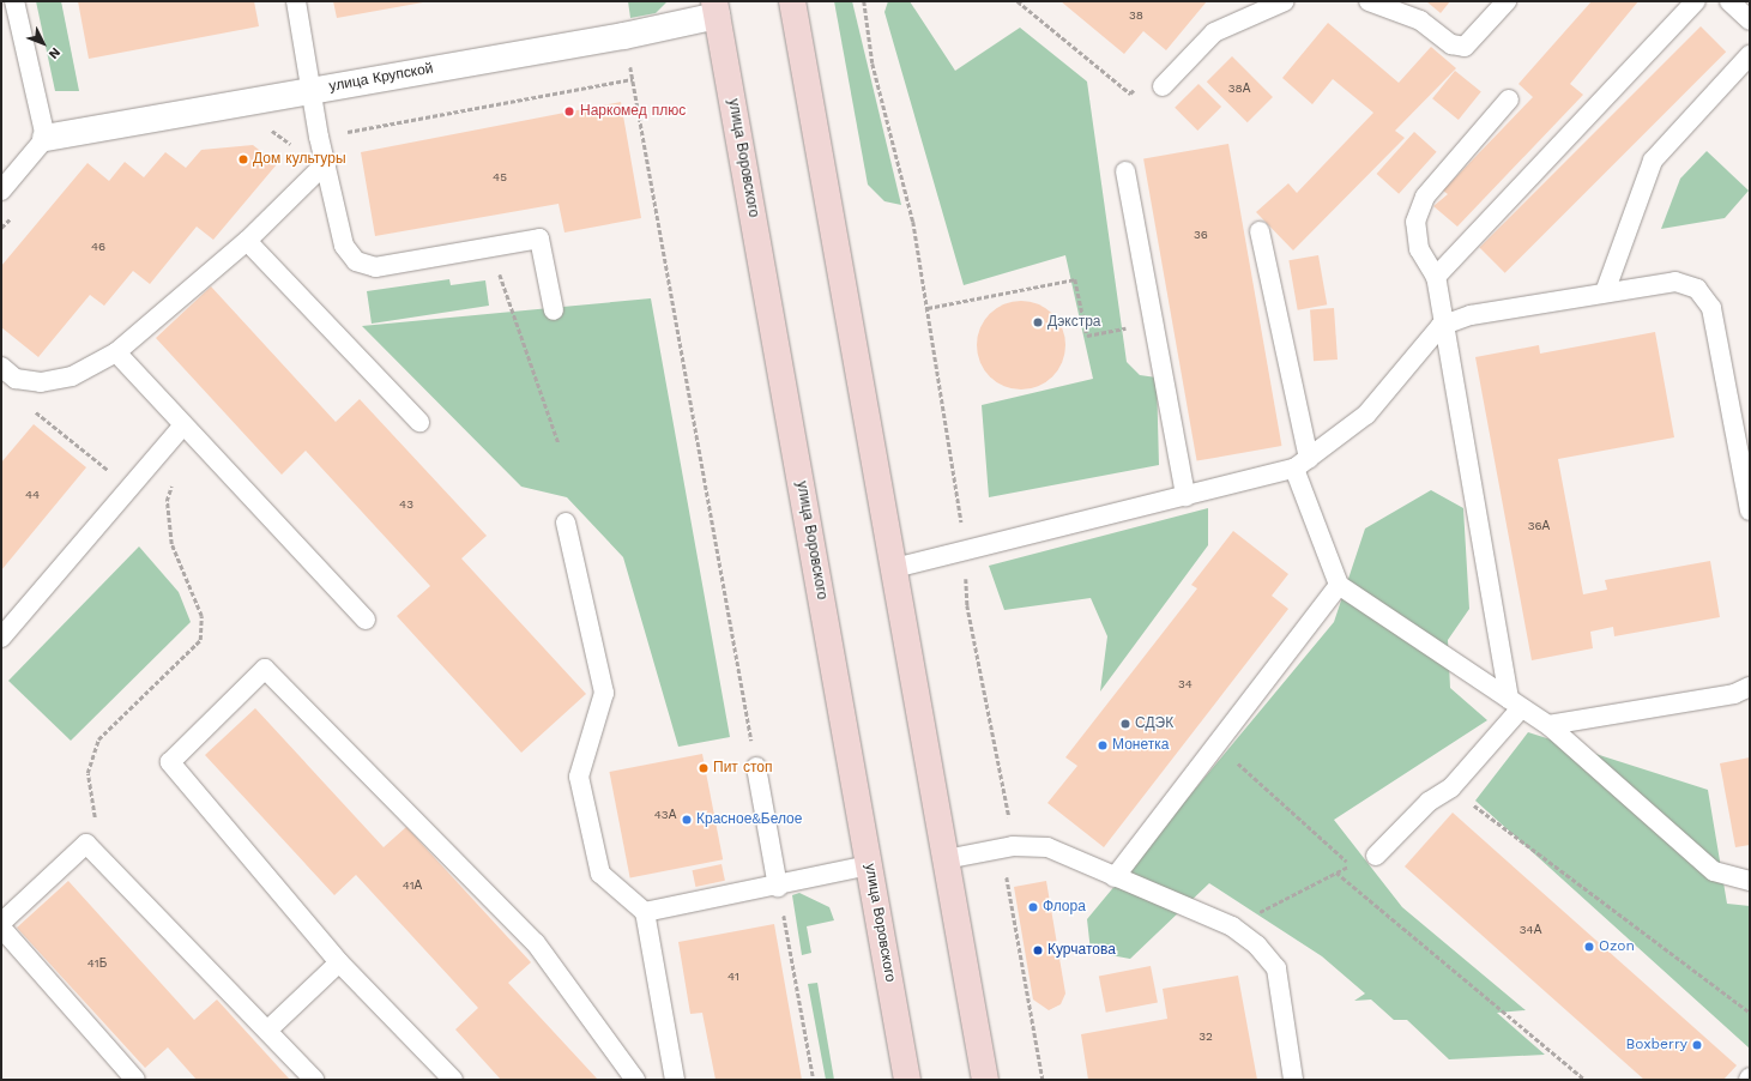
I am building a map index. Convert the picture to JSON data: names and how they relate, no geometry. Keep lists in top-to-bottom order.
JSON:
{
  "streets": {
    "main road": ["улица Воровского"],
    "street": ["улица Крупской"]
  },
  "crossings": [
    ["улица Крупской", "улица Воровского"]
  ],
  "places": [
    "Наркомед плюс",
    "Дом культуры",
    "Дэкстра",
    "СДЭК",
    "Монетка",
    "Пит стоп",
    "Красное&Белое",
    "Флора",
    "Ozon",
    "Курчатова",
    "Boxberry"
  ],
  "house_numbers": [
    "38",
    "38А",
    "45",
    "36",
    "46",
    "44",
    "43",
    "36А",
    "34",
    "43А",
    "41А",
    "34А",
    "41Б",
    "41",
    "32"
  ],
  "north": "bottom right"
}
